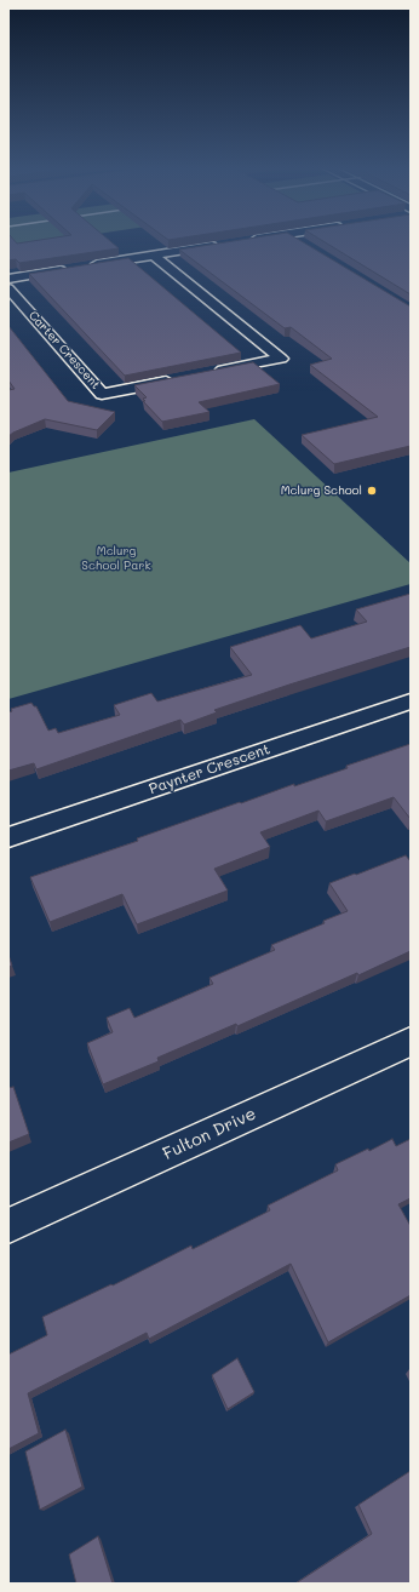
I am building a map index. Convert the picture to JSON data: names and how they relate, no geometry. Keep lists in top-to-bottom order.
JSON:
{
  "streets": {
    "street": ["Carter Crescent", "Paynter Crescent", "Fulton Drive"]
  },
  "parks": ["Mclurg School Park"],
  "places": ["Mclurg School"]
}
